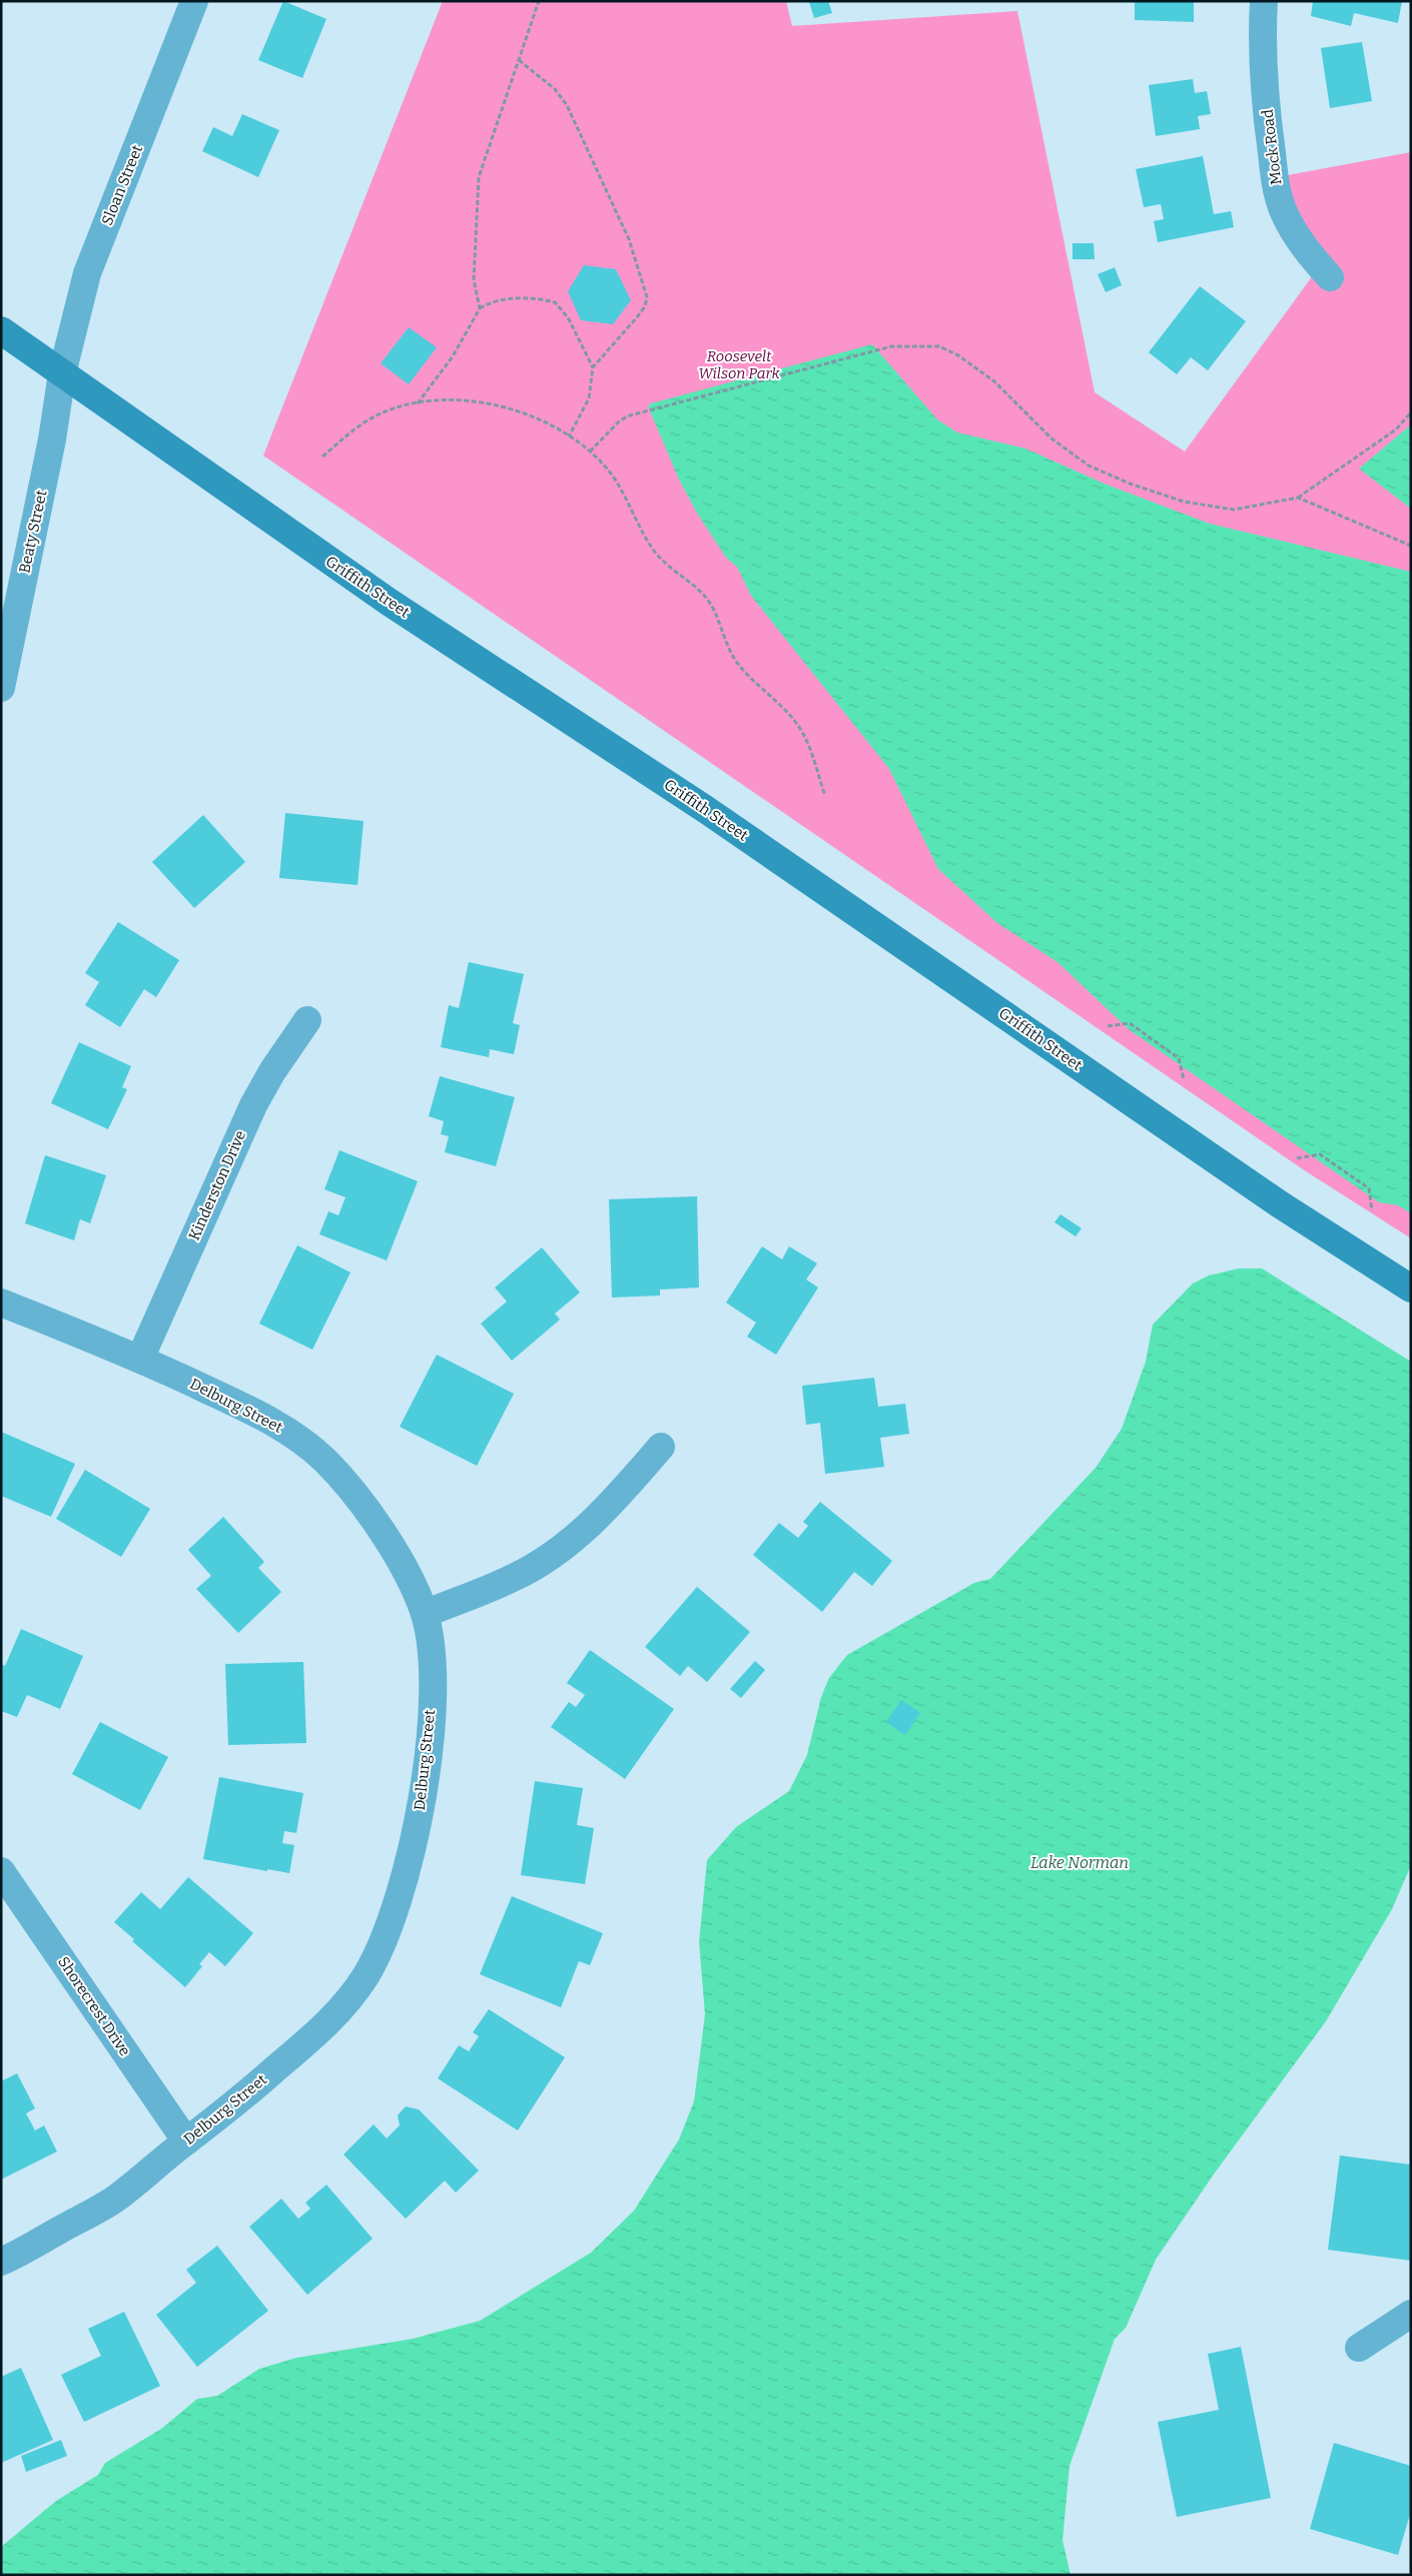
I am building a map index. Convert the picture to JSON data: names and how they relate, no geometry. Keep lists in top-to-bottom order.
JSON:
{
  "streets": {
    "main road": ["Griffith Street"],
    "street": [
      "Mock Road",
      "Sloan Street",
      "Beaty Street",
      "Kinderston Drive",
      "Delburg Street",
      "Shorecrest Drive"
    ]
  },
  "crossings": [
    ["Sloan Street", "Beaty Street"],
    ["Sloan Street", "Griffith Street"],
    ["Beaty Street", "Griffith Street"],
    ["Kinderston Drive", "Delburg Street"],
    ["Delburg Street", "Shorecrest Drive"]
  ],
  "water": ["Lake Norman"],
  "parks": ["Roosevelt Wilson Park"]
}
